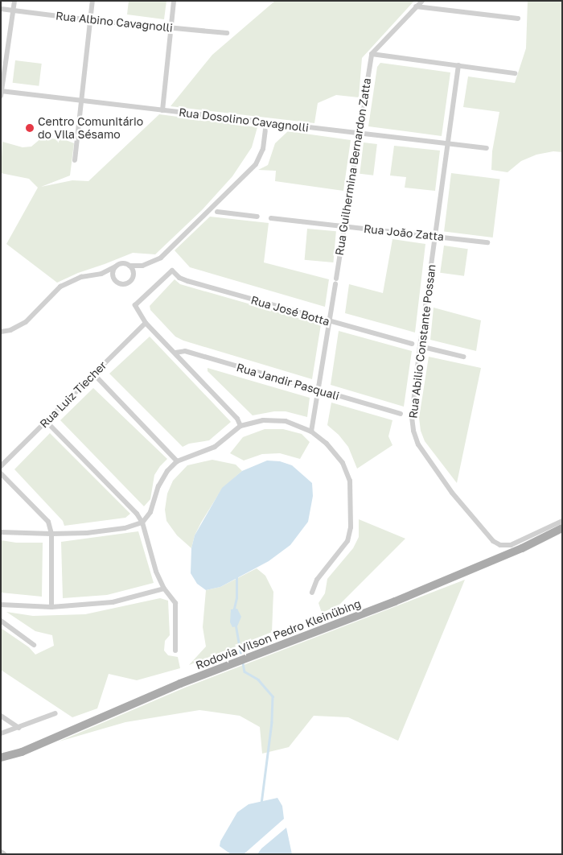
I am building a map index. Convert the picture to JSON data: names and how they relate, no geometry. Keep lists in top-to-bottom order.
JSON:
{
  "streets": {
    "main road": ["Rodovia Vilson Pedro Kleinübing"],
    "street": [
      "Rua Albino Cavagnolli",
      "Rua Dosolino Cavagnolli",
      "Rua Guilhermina Bernardon Zatta",
      "Rua João Zatta",
      "Rua José Botta",
      "Rua Abilio Constante Possan",
      "Rua Jandir Pasquali",
      "Rua Luiz Tiecher"
    ]
  },
  "crossings": [
    ["Rua Dosolino Cavagnolli", "Rua Guilhermina Bernardon Zatta"],
    ["Rua Dosolino Cavagnolli", "Rua Abilio Constante Possan"],
    ["Rua Guilhermina Bernardon Zatta", "Rua João Zatta"],
    ["Rua Guilhermina Bernardon Zatta", "Rua José Botta"],
    ["Rua Guilhermina Bernardon Zatta", "Rua Jandir Pasquali"],
    ["Rua João Zatta", "Rua Abilio Constante Possan"],
    ["Rua José Botta", "Rua Luiz Tiecher"]
  ],
  "places": ["Centro Comunitário do Vila Sésamo"]
}
